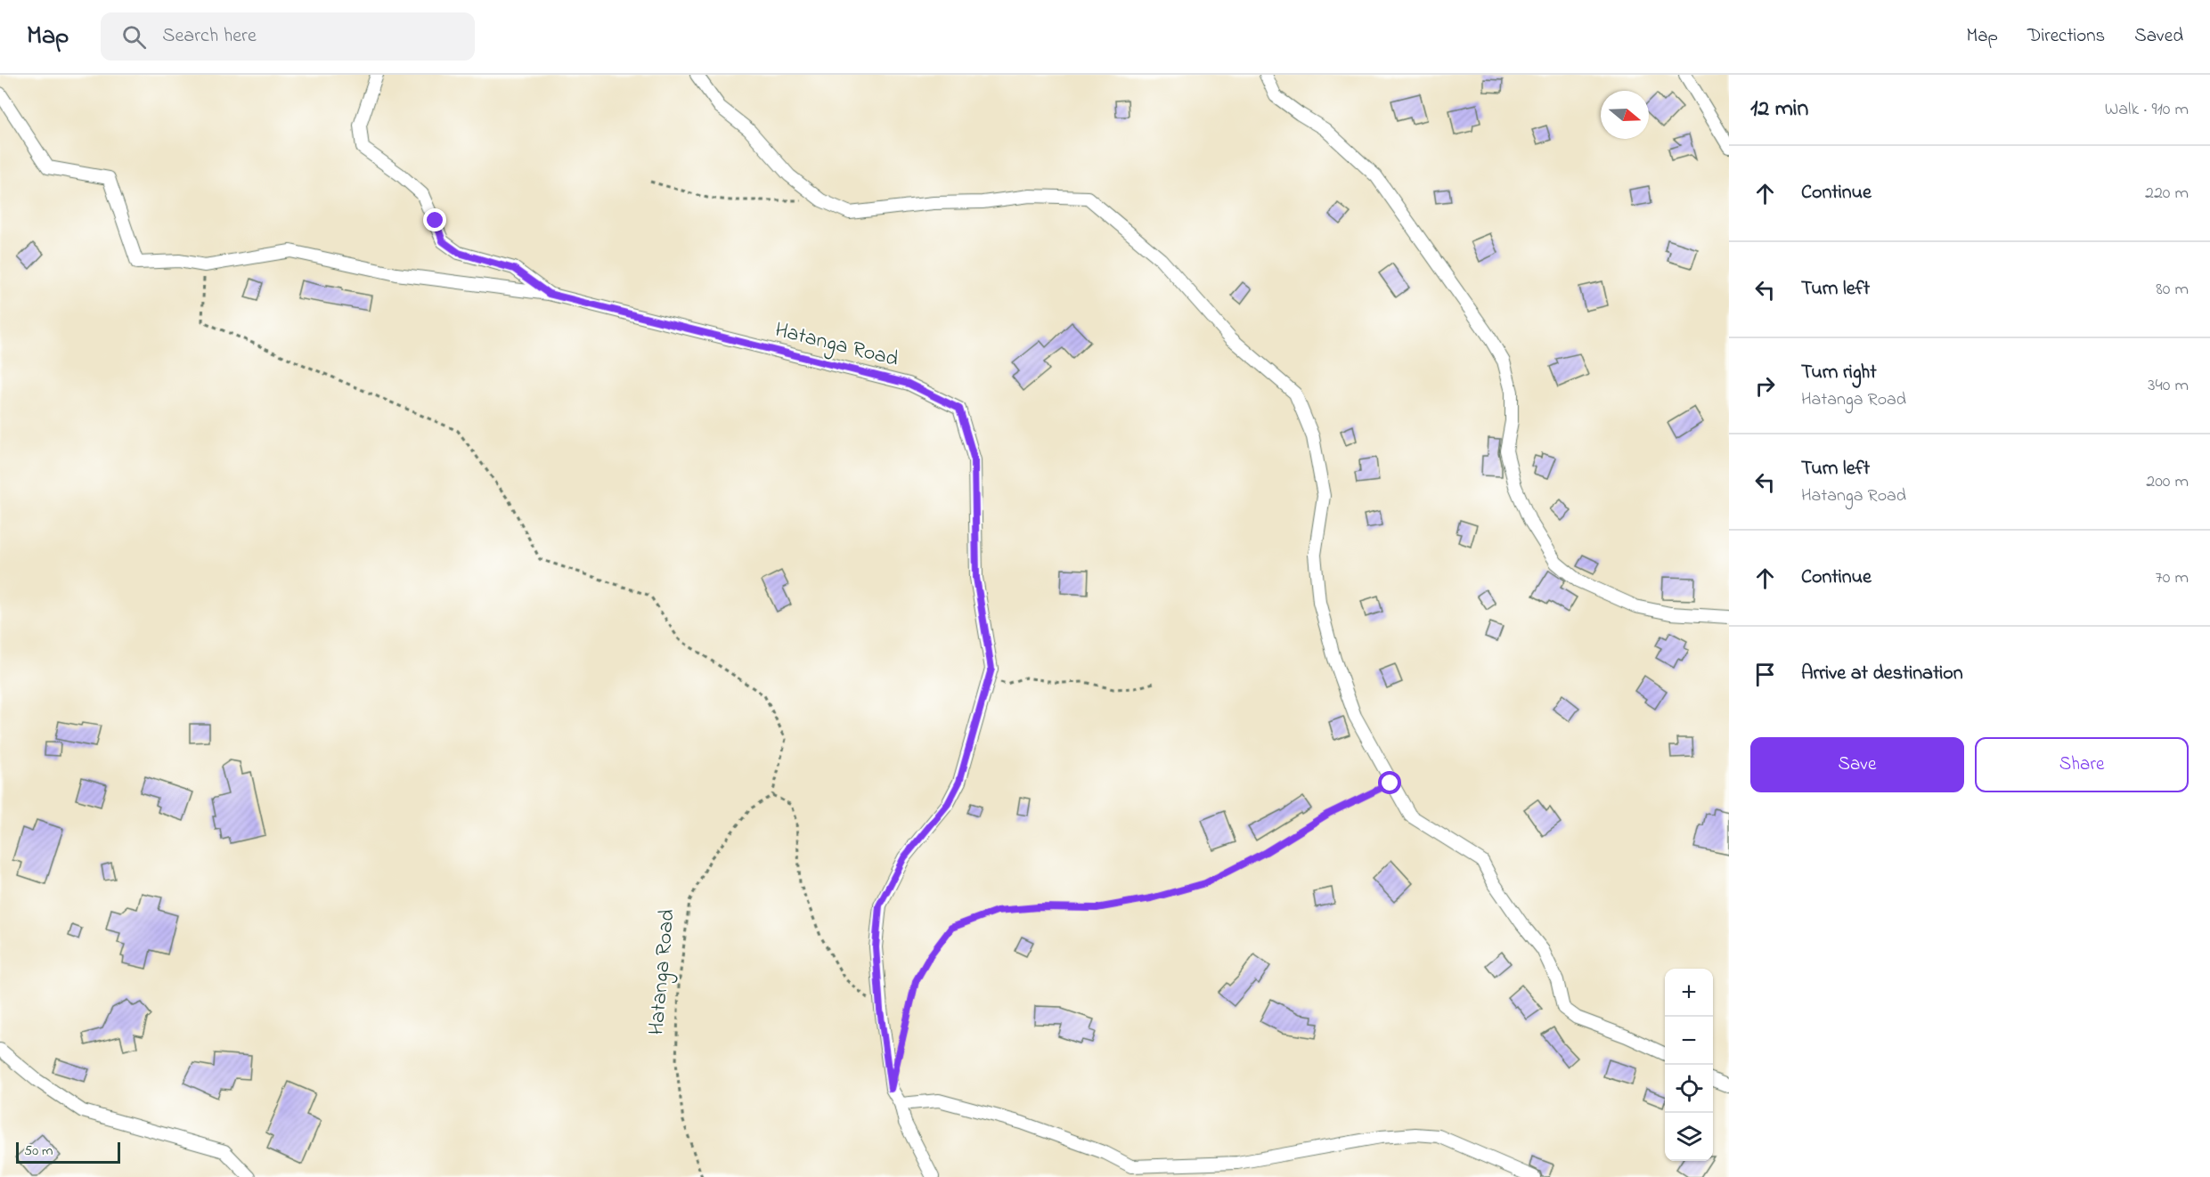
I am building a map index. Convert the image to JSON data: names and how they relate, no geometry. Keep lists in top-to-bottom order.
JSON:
{
  "streets": {
    "street": ["Hatanga Road"]
  },
  "scale_bar": "50 m",
  "north": "right",
  "page": {
    "header": "Map",
    "search": "Search here",
    "nav": ["Map", "Directions", "Saved"],
    "heading": ["12 min", "Walk · 910 m"],
    "list": [
      ["Continue", "220 m"],
      ["Turn left", "80 m"],
      ["Turn right", "Hatanga Road", "340 m"],
      ["Turn left", "Hatanga Road", "200 m"],
      ["Continue", "70 m"],
      "Arrive at destination"
    ],
    "buttons": ["Save", "Share"],
    "map_buttons": ["+", "−"],
    "scale": "50 m"
  }
}
